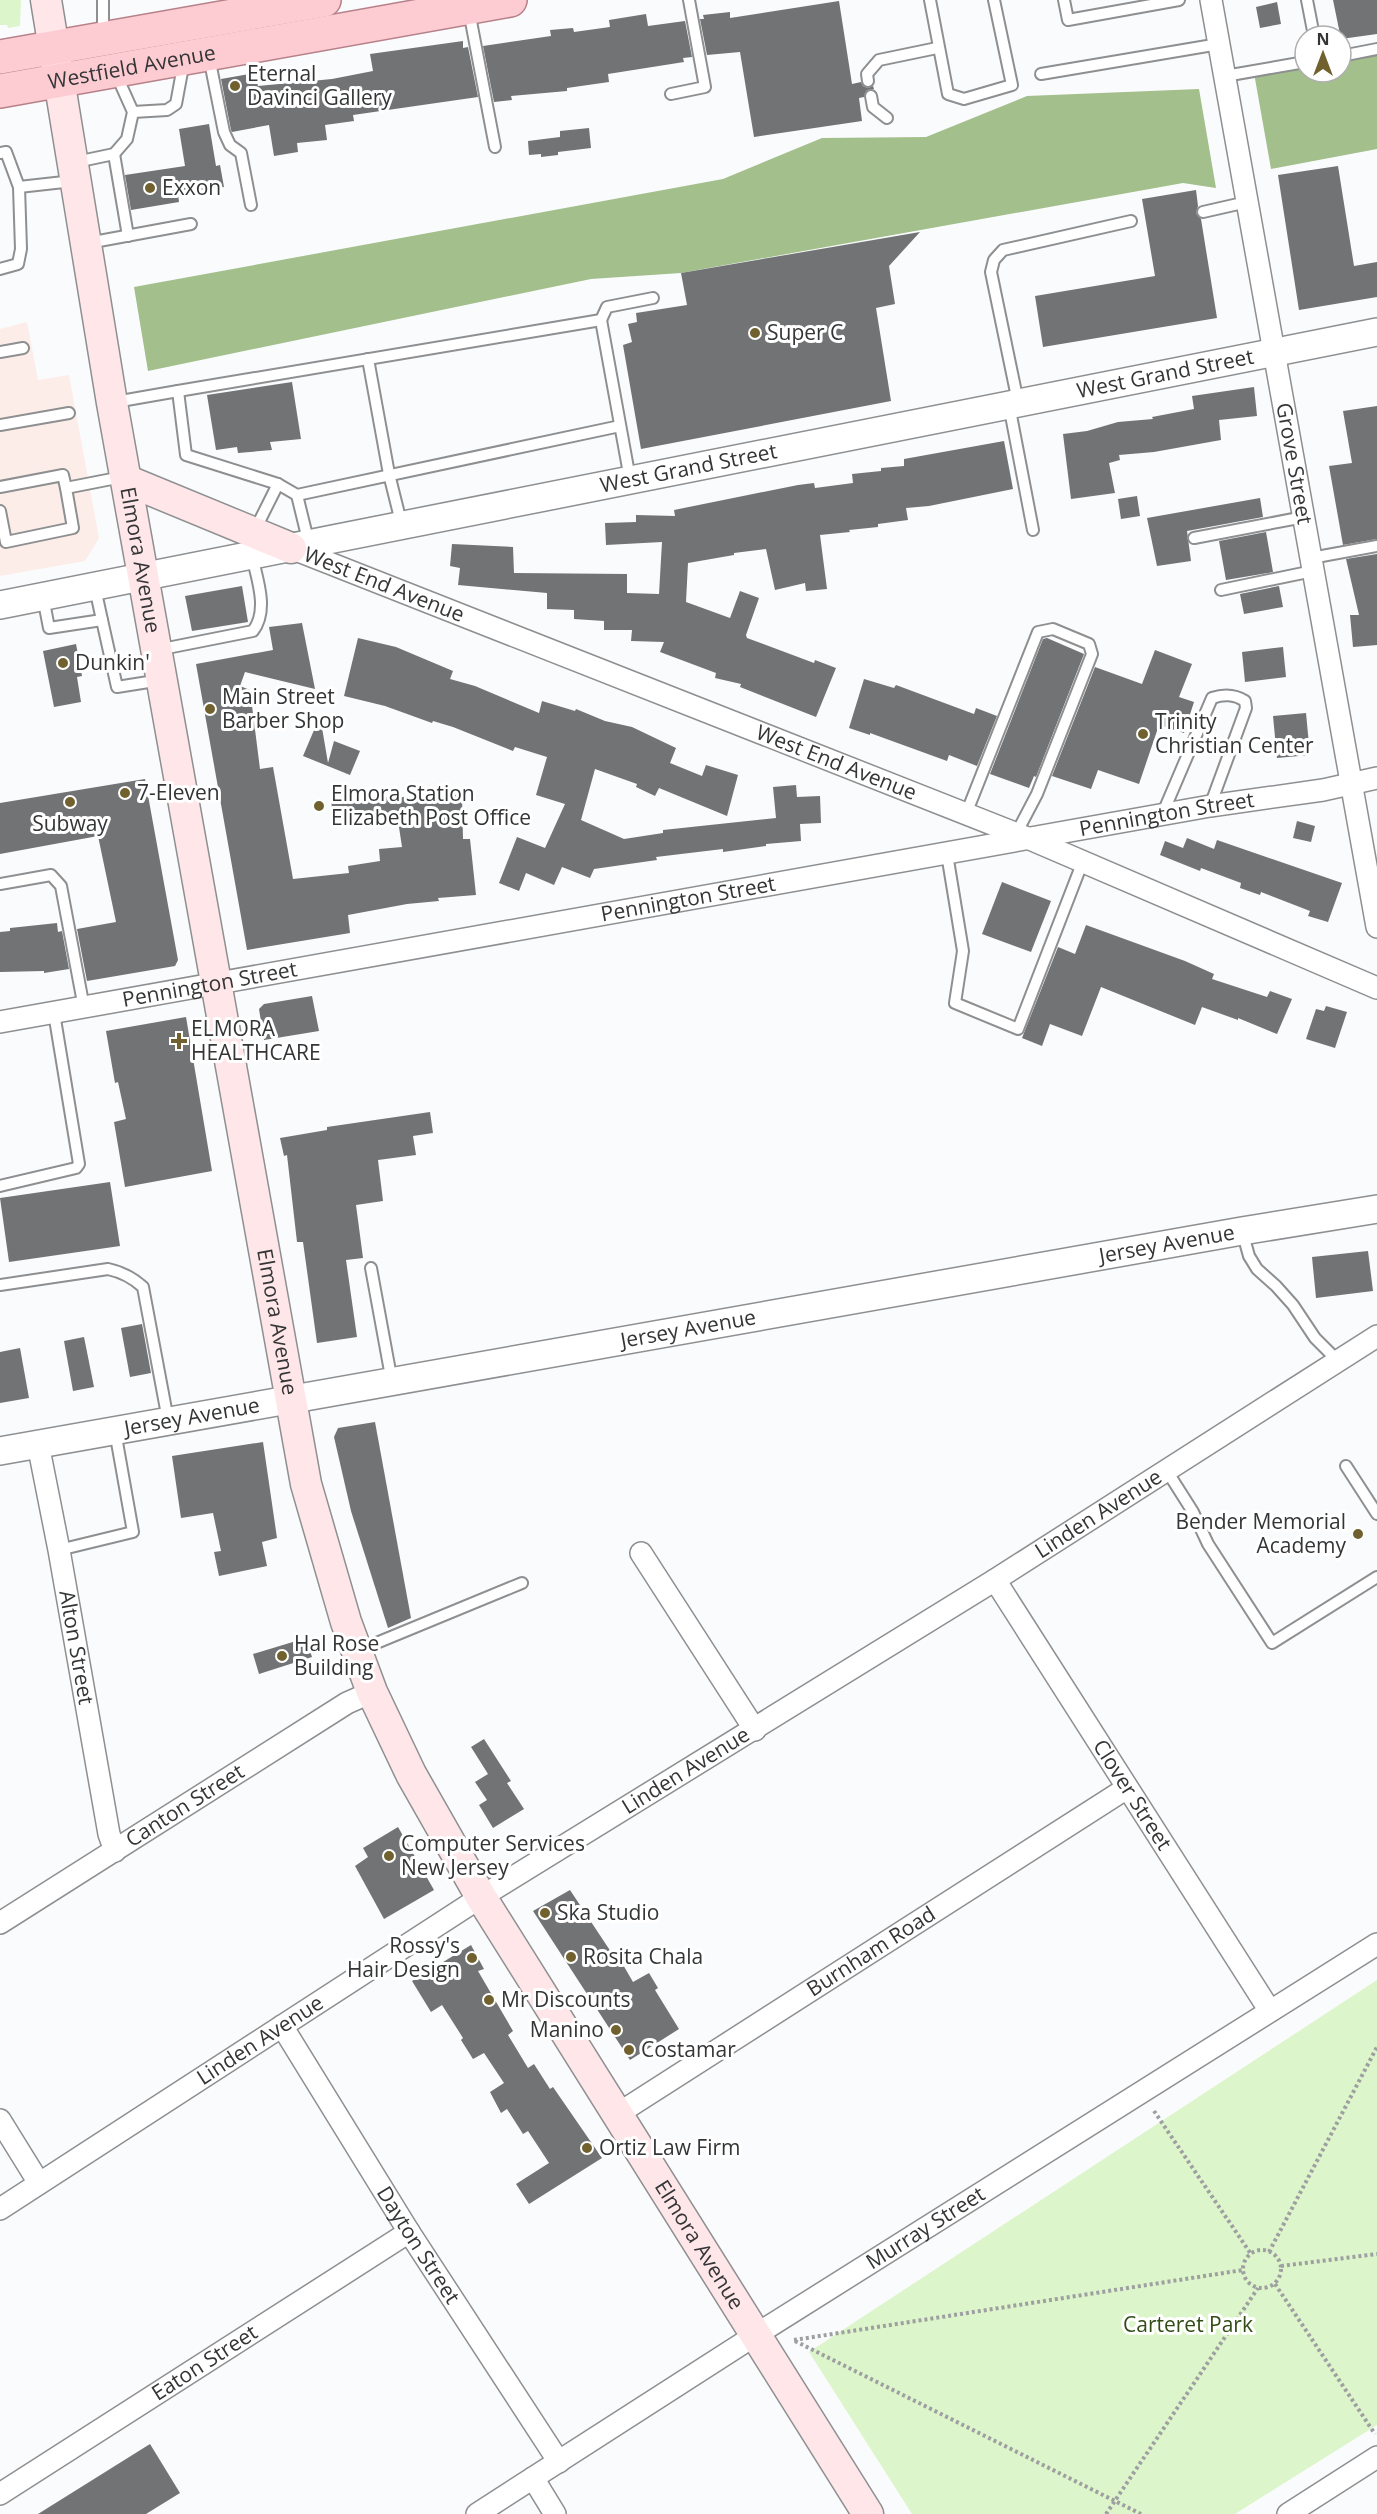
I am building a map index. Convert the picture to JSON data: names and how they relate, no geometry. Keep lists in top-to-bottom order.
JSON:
{
  "streets": {
    "main road": ["Westfield Avenue", "Elmora Avenue"],
    "street": [
      "West Grand Street",
      "Grove Street",
      "West End Avenue",
      "Pennington Street",
      "Jersey Avenue",
      "Linden Avenue",
      "Alton Street",
      "Clover Street",
      "Canton Street",
      "Burnham Road",
      "Murray Street",
      "Dayton Street",
      "Eaton Street"
    ]
  },
  "crossings": [
    ["Westfield Avenue", "Elmora Avenue"],
    ["West Grand Street", "Grove Street"],
    ["West Grand Street", "West End Avenue"],
    ["Grove Street", "Pennington Street"],
    ["Elmora Avenue", "Pennington Street"],
    ["Elmora Avenue", "Jersey Avenue"],
    ["Elmora Avenue", "Linden Avenue"],
    ["Elmora Avenue", "Canton Street"],
    ["Elmora Avenue", "Burnham Road"],
    ["Elmora Avenue", "Murray Street"],
    ["West End Avenue", "Pennington Street"],
    ["Jersey Avenue", "Alton Street"],
    ["Linden Avenue", "Clover Street"],
    ["Linden Avenue", "Dayton Street"],
    ["Alton Street", "Canton Street"],
    ["Clover Street", "Burnham Road"],
    ["Clover Street", "Murray Street"],
    ["Murray Street", "Dayton Street"],
    ["Dayton Street", "Eaton Street"]
  ],
  "parks": ["Carteret Park"],
  "places": {
    "other": [
      "Eternal Davinci Gallery",
      "Exxon",
      "Super C",
      "Dunkin'",
      "Main Street Barber Shop",
      "Trinity Christian Center",
      "7-Eleven",
      "Subway",
      "Elmora Station Elizabeth Post Office",
      "Bender Memorial Academy",
      "Hal Rose Building",
      "Computer Services New Jersey",
      "Ska Studio",
      "Rosita Chala",
      "Rossy's Hair Design",
      "Mr Discounts",
      "Manino",
      "Costamar",
      "Ortiz Law Firm"
    ],
    "health": ["ELMORA HEALTHCARE"]
  },
  "north": "top"
}
